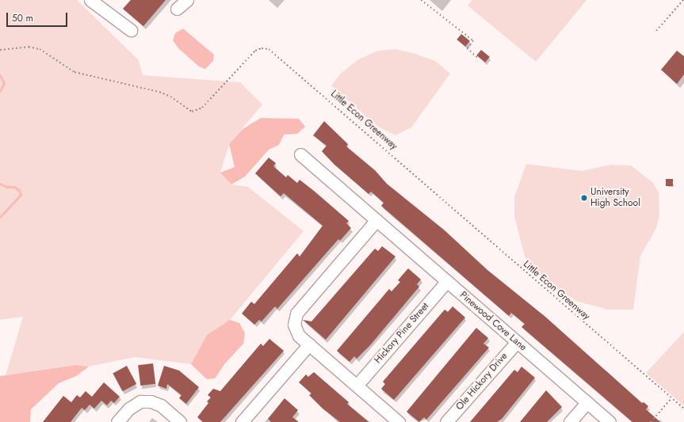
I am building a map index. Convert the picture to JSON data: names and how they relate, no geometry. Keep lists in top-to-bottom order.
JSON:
{
  "streets": {
    "street": ["Pinewood Cove Lane", "Hickory Pine Street", "Ole Hickory Drive"],
    "path": ["Little Econ Greenway"]
  },
  "crossings": [
    ["Pinewood Cove Lane", "Hickory Pine Street"],
    ["Pinewood Cove Lane", "Ole Hickory Drive"]
  ],
  "places": ["University High School"],
  "scale_bar": "50 m"
}
